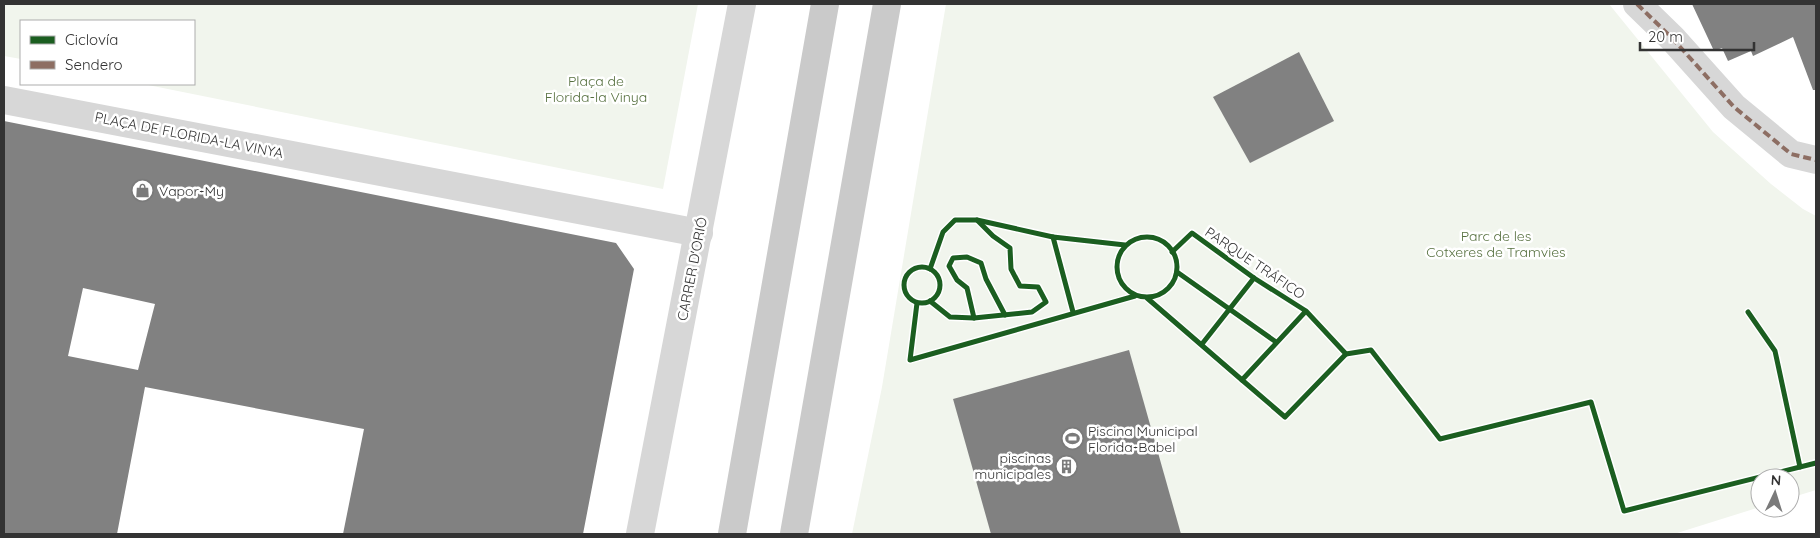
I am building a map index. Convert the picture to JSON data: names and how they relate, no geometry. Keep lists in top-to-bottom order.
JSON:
{
  "streets": {
    "street": ["PLAÇA DE FLORIDA-LA VINYA", "CARRER D'ORIÓ"],
    "cycle path": ["PARQUE TRÁFICO"]
  },
  "crossings": [
    ["PLAÇA DE FLORIDA-LA VINYA", "CARRER D'ORIÓ"]
  ],
  "parks": ["Plaça de Florida-la Vinya", "Parc de les Cotxeres de Tramvies"],
  "places": {
    "shop": ["Vapor-My"],
    "sports": ["Piscina Municipal Florida-Babel"],
    "building": ["piscinas municipales"]
  },
  "legend": ["Ciclovía", "Sendero"],
  "scale_bar": "20 m",
  "north": "top"
}
